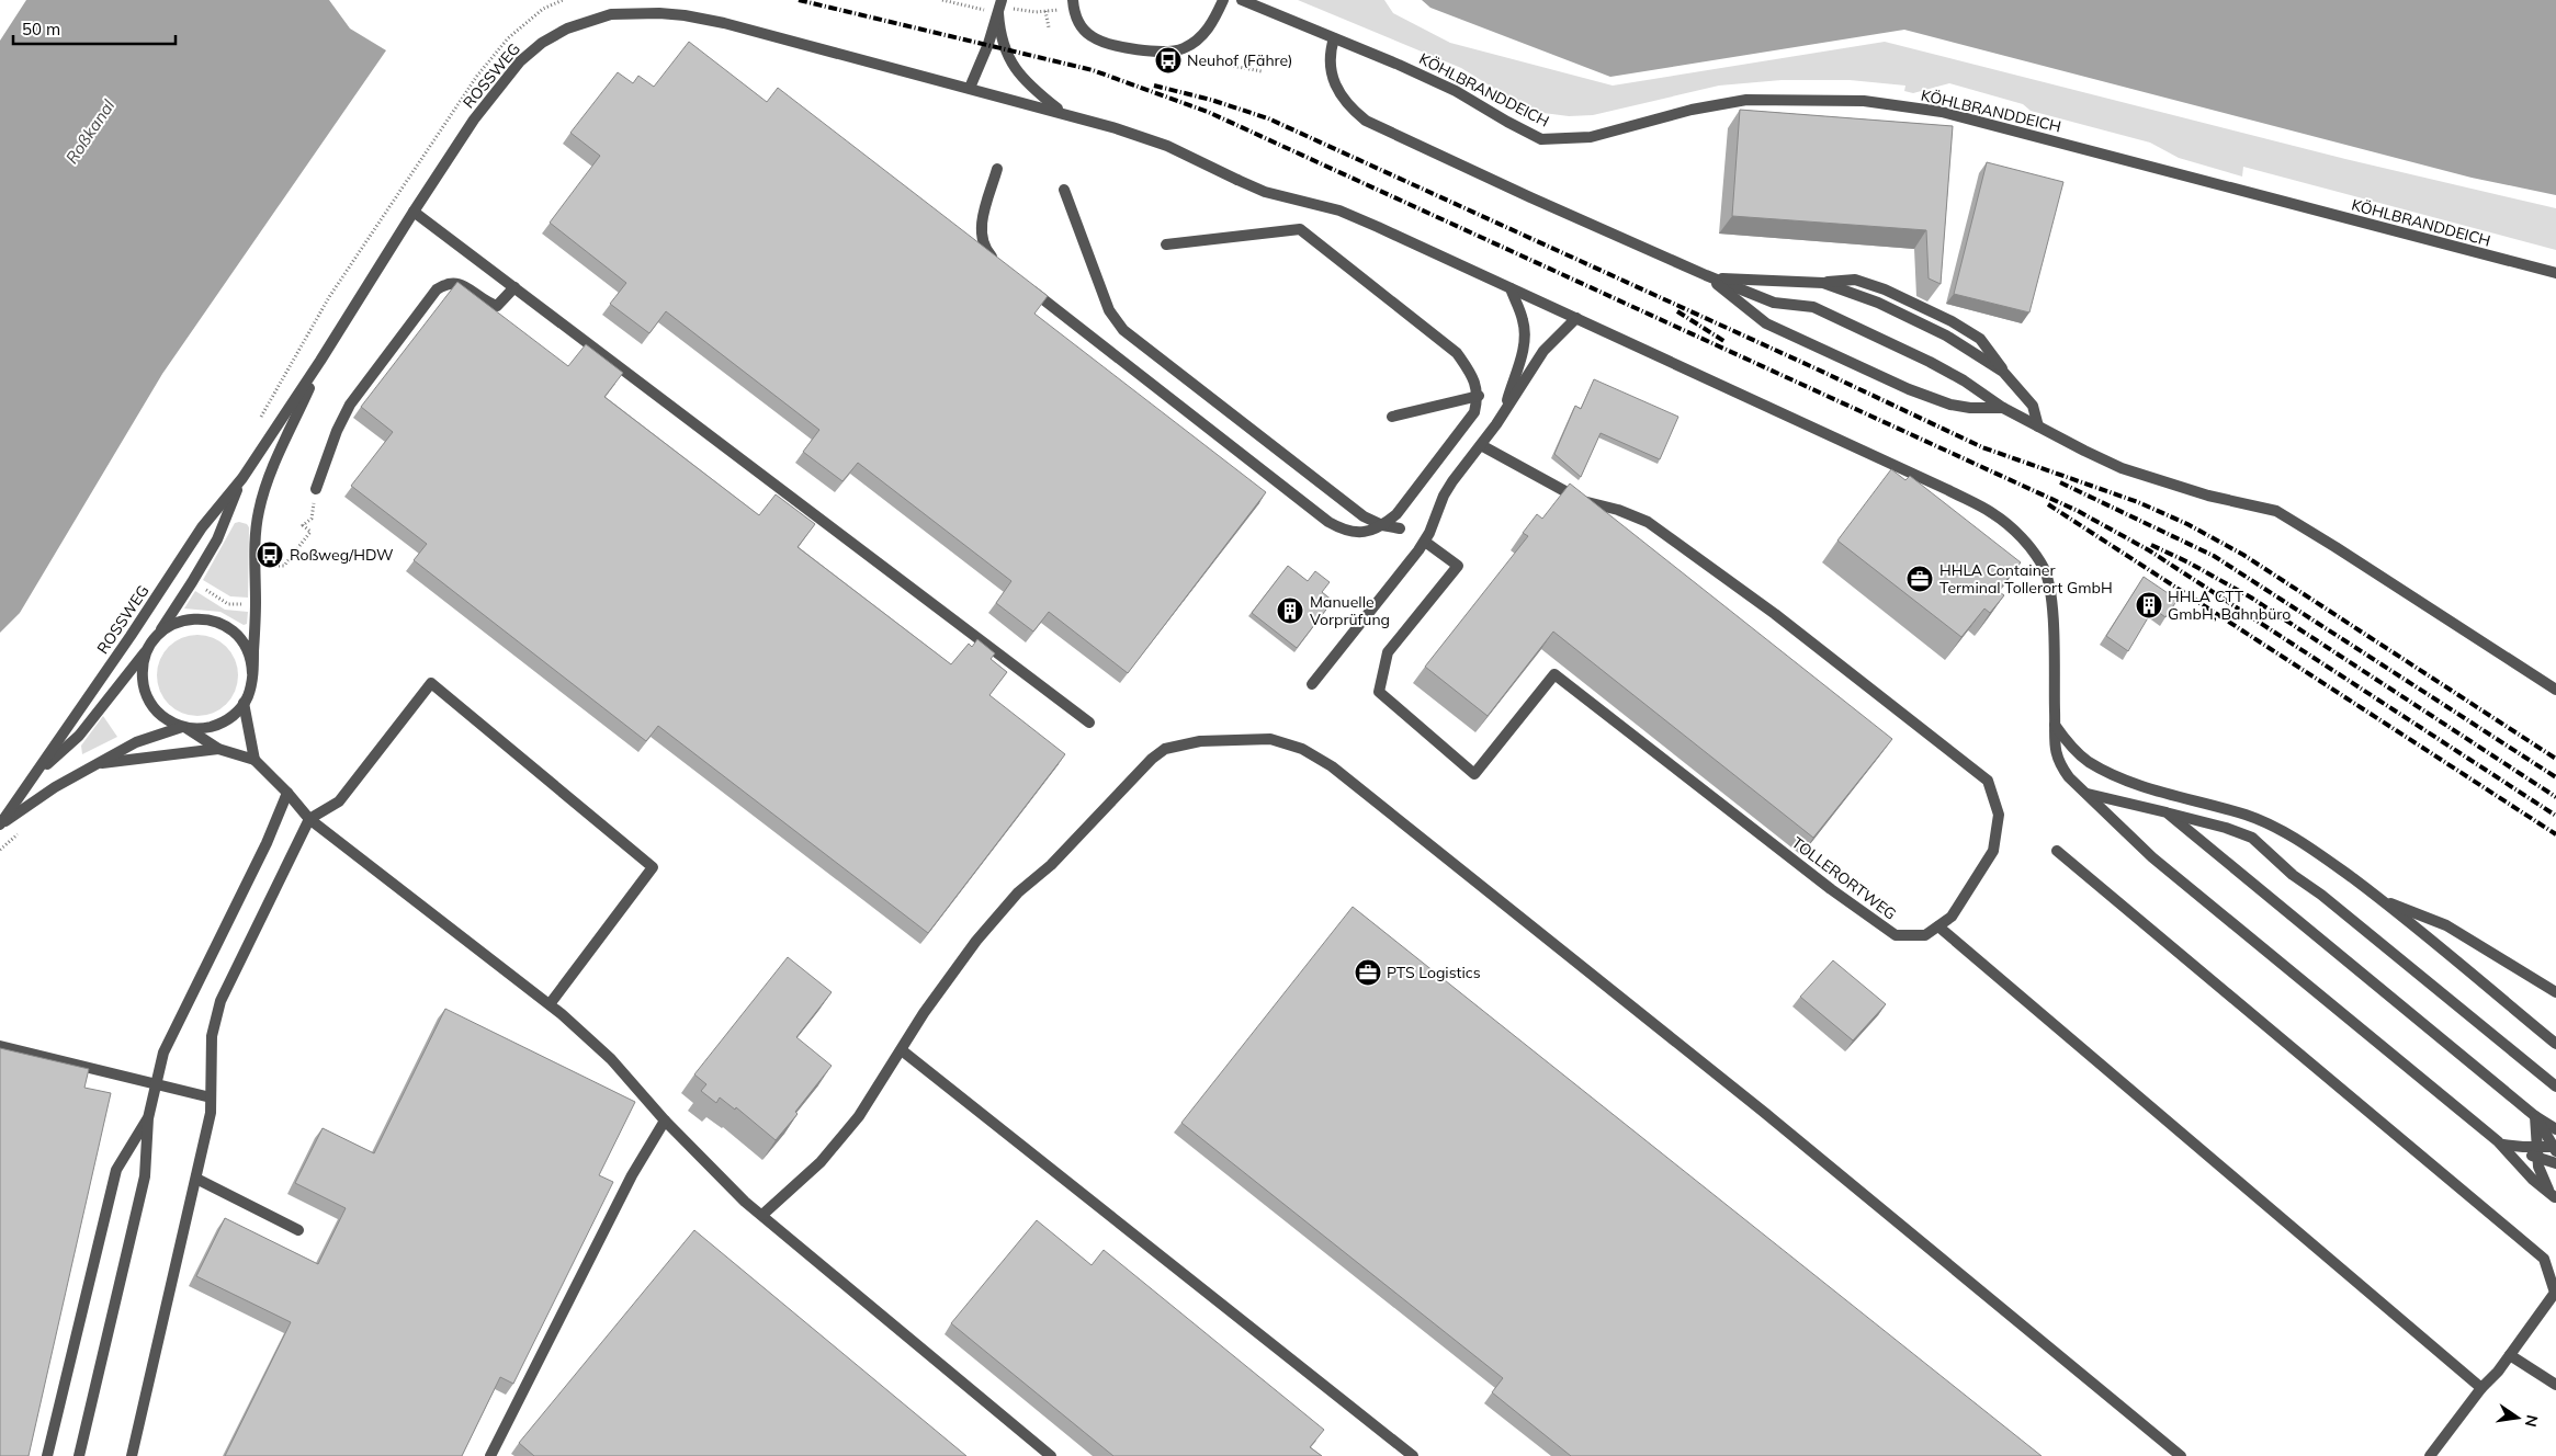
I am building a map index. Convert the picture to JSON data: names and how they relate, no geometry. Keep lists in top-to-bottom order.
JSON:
{
  "streets": {
    "street": ["ROSSWEG", "KÖHLBRANDDEICH", "TOLLERORTWEG"]
  },
  "water": ["Roßkanal"],
  "places": {
    "bus stop": ["Neuhof (Fähre)", "Roßweg/HDW"],
    "office": ["HHLA Container Terminal Tollerort GmbH", "PTS Logistics"],
    "building": ["HHLA CTT GmbH, Bahnbüro", "Manuelle Vorprüfung"]
  },
  "scale_bar": "50 m",
  "north": "right"
}
